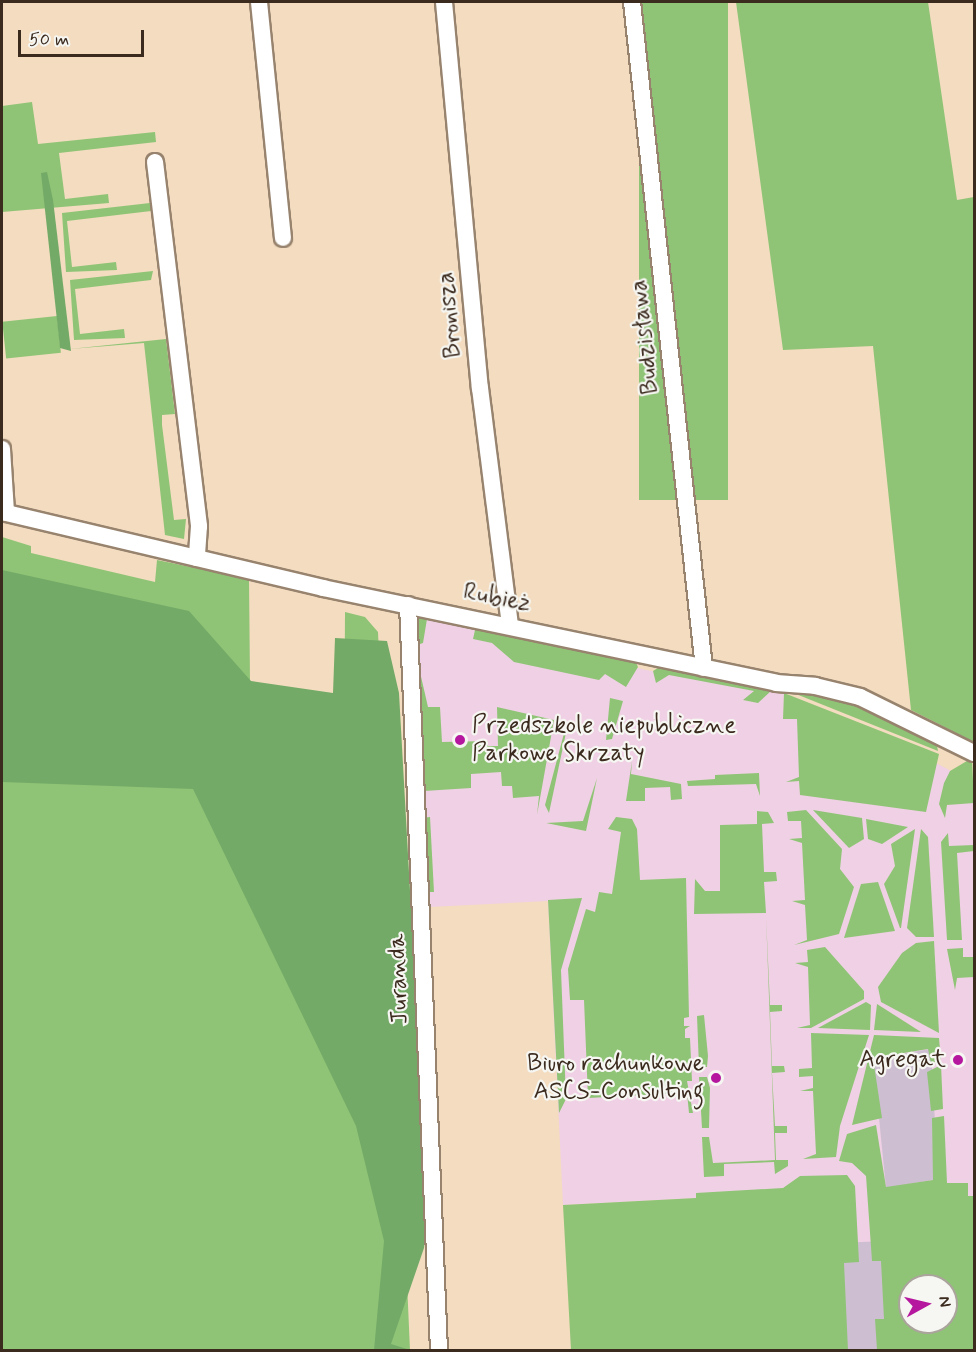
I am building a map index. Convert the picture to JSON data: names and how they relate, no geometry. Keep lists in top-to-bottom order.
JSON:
{
  "streets": {
    "street": [
      "Bronisza",
      "Budzisława",
      "Rubież",
      "Juranda"
    ]
  },
  "crossings": [
    ["Bronisza", "Rubież"],
    ["Budzisława", "Rubież"],
    ["Rubież", "Juranda"]
  ],
  "places": ["Przedszkole niepubliczne Parkowe Skrzaty", "Agregat", "Biuro rachunkowe ASCS-Consulting"],
  "scale_bar": "50 m",
  "north": "right"
}
